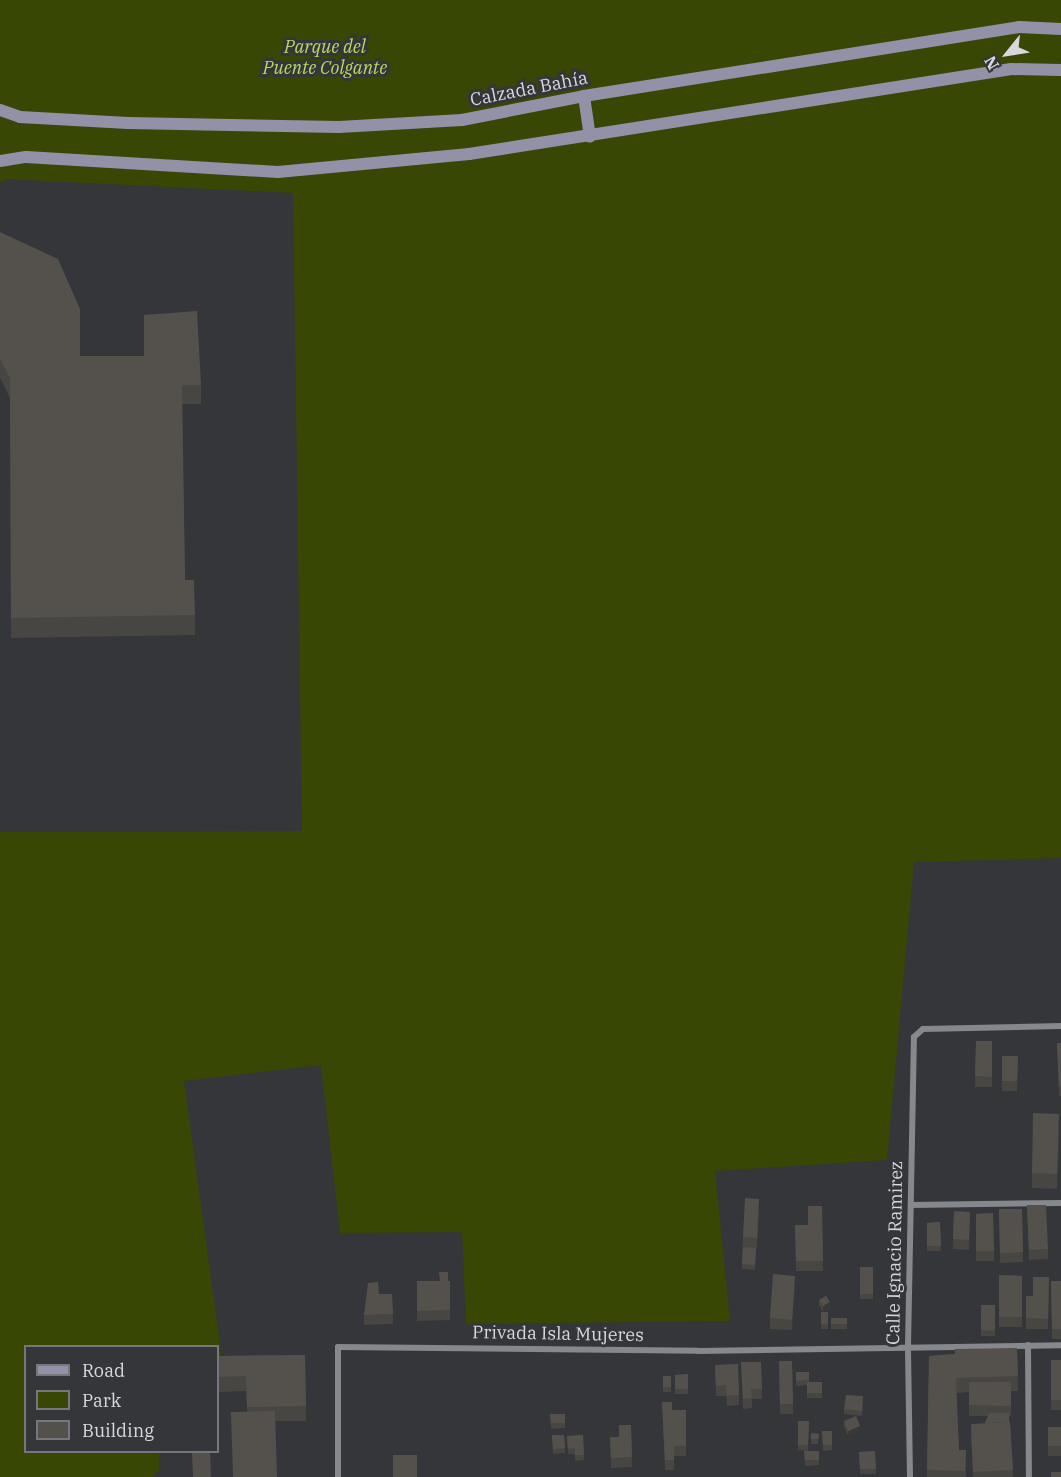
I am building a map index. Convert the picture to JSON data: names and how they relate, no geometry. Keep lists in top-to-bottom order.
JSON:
{
  "streets": {
    "main road": ["Calzada Bahía"],
    "street": ["Calle Ignacio Ramirez", "Privada Isla Mujeres"]
  },
  "crossings": [
    ["Calle Ignacio Ramirez", "Privada Isla Mujeres"]
  ],
  "parks": ["Parque del Puente Colgante"],
  "legend": ["Road", "Park", "Building"],
  "north": "bottom left"
}
